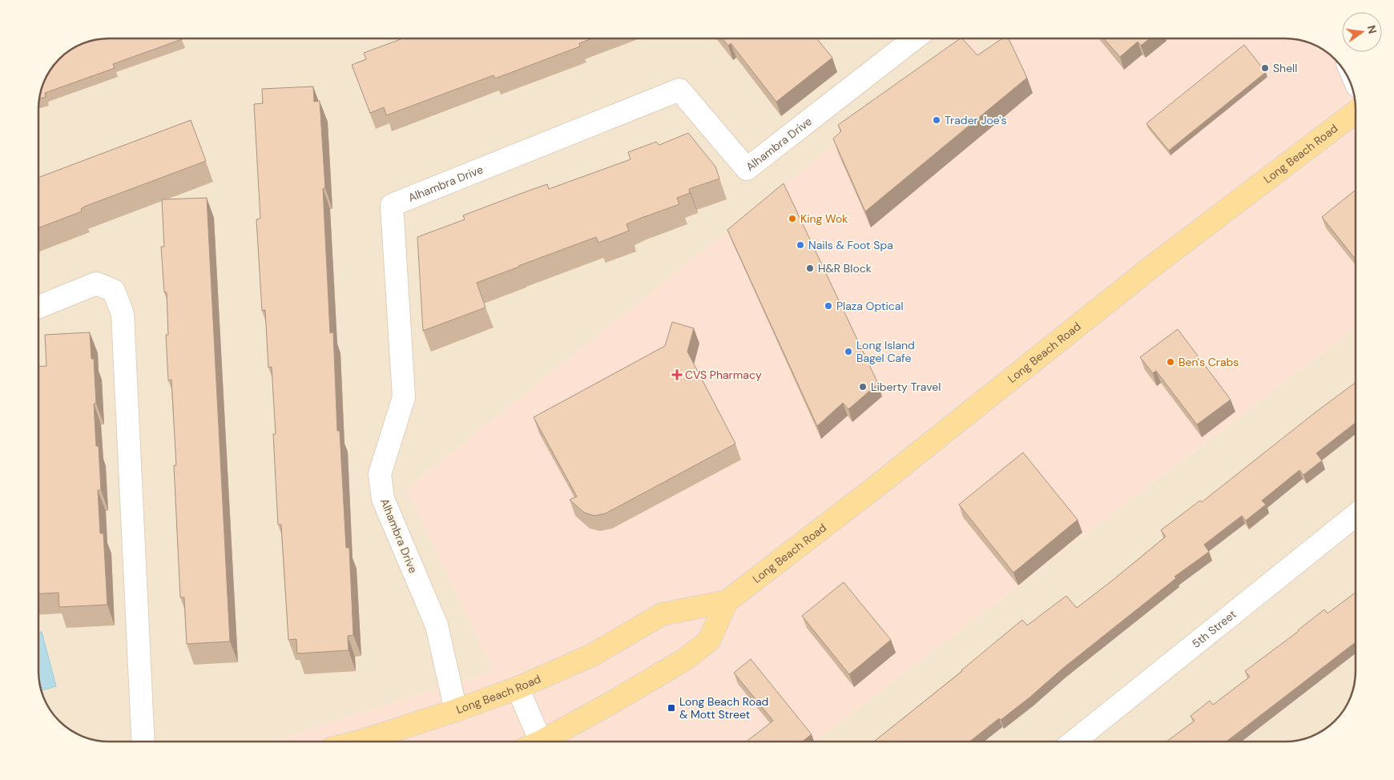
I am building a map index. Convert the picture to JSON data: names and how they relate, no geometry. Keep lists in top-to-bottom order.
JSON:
{
  "streets": {
    "main road": ["Long Beach Road"],
    "street": ["Alhambra Drive", "5th Street"]
  },
  "crossings": [
    ["Alhambra Drive", "Long Beach Road"]
  ],
  "places": {
    "other": [
      "Shell",
      "Trader Joe's",
      "King Wok",
      "Nails & Foot Spa",
      "H&R Block",
      "Plaza Optical",
      "Long Island Bagel Cafe",
      "Ben's Crabs",
      "Liberty Travel"
    ],
    "health": ["CVS Pharmacy"],
    "transit": ["Long Beach Road & Mott Street"]
  },
  "north": "right"
}
